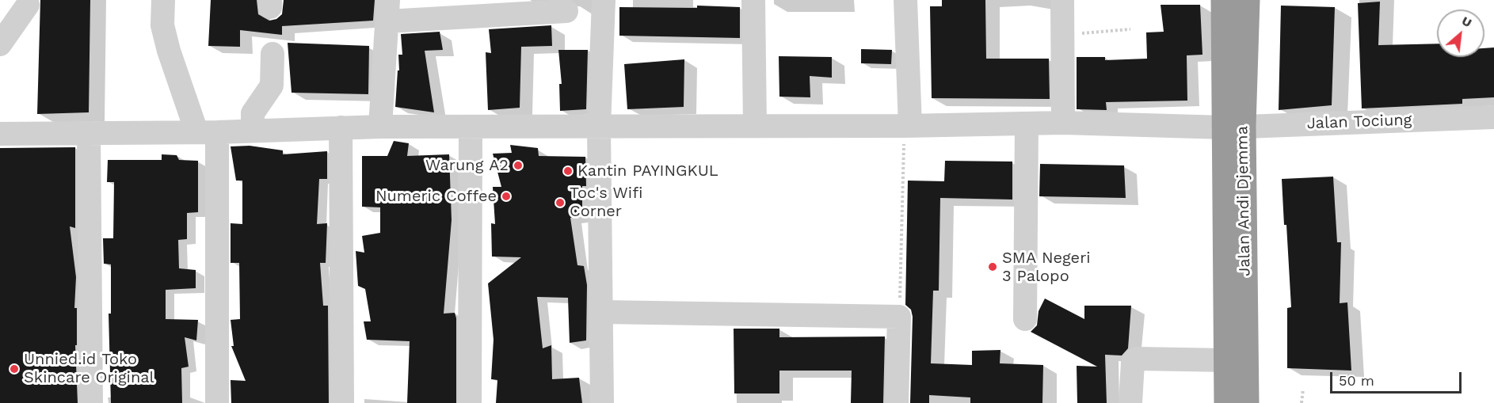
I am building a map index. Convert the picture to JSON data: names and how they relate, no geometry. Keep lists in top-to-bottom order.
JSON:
{
  "streets": {
    "highway": ["Jalan Andi Djemma"],
    "street": ["Jalan Tociung"]
  },
  "crossings": [
    ["Jalan Tociung", "Jalan Andi Djemma"]
  ],
  "places": [
    "Warung A2",
    "Kantin PAYINGKUL",
    "Numeric Coffee",
    "Toc's Wifi Corner",
    "SMA Negeri 3 Palopo",
    "Unnied.id Toko Skincare Original"
  ],
  "scale_bar": "50 m",
  "north": "top right"
}
